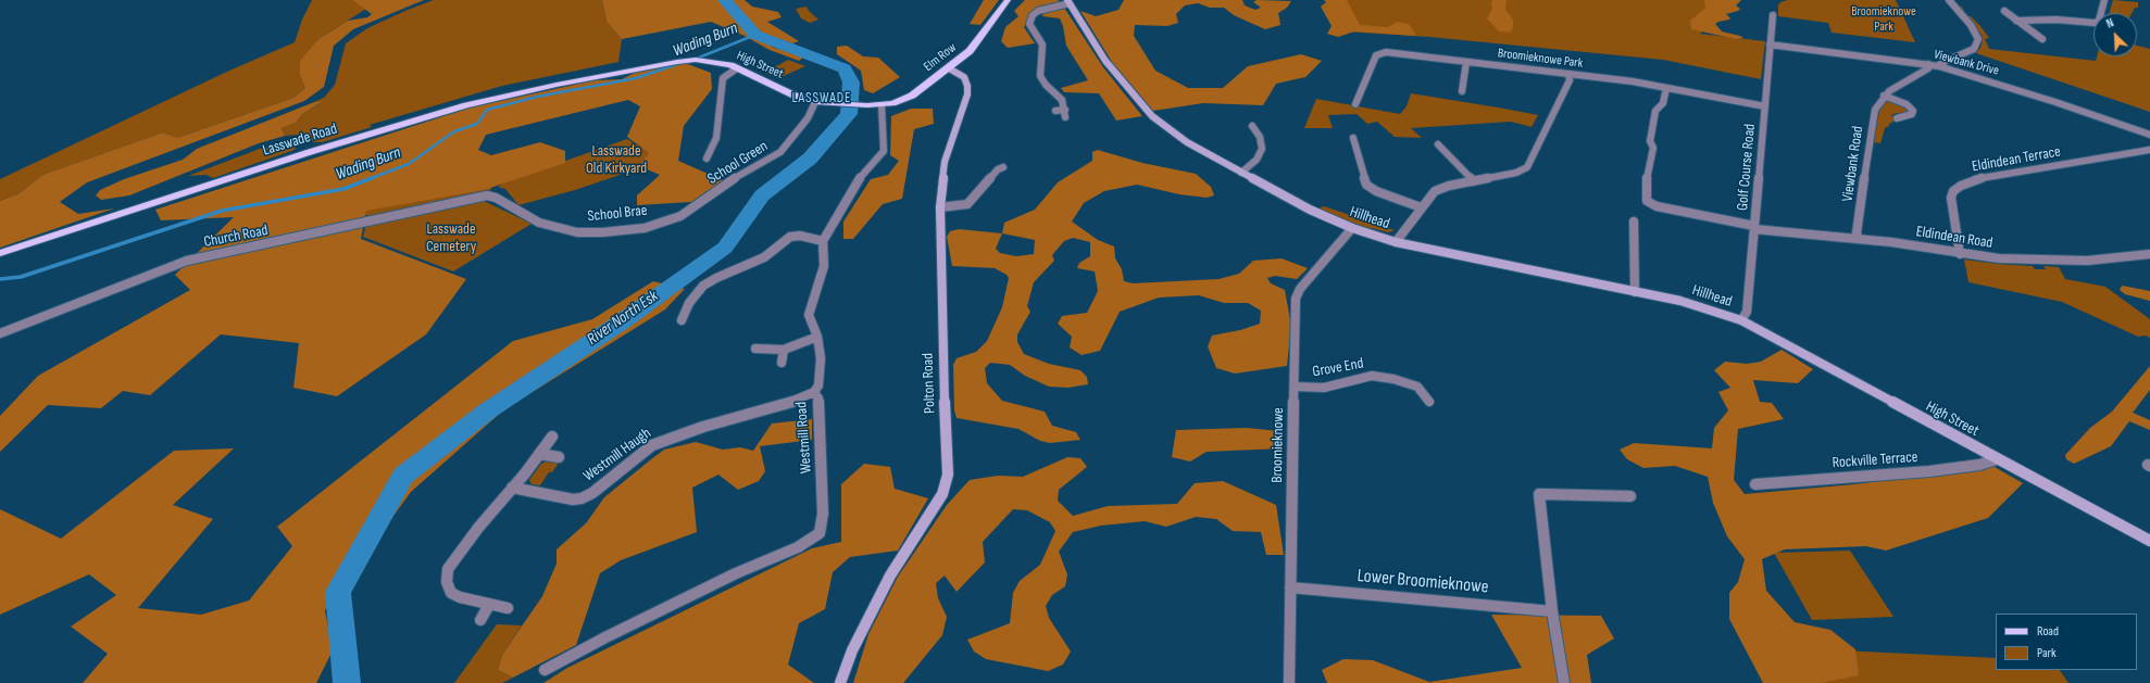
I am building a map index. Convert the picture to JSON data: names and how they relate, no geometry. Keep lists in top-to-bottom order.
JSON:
{
  "streets": {
    "main road": [
      "Elm Row",
      "High Street",
      "Lasswade Road",
      "Hillhead",
      "Polton Road"
    ],
    "street": [
      "Broomieknowe Park",
      "Viewbank Drive",
      "Eldindean Terrace",
      "School Green",
      "Viewbank Road",
      "Golf Course Road",
      "School Brae",
      "Church Road",
      "Eldindean Road",
      "Grove End",
      "Westmill Road",
      "Broomieknowe",
      "Westmill Haugh",
      "Rockville Terrace",
      "Lower Broomieknowe"
    ]
  },
  "crossings": [
    ["Elm Row", "High Street"],
    ["Elm Row", "Polton Road"],
    ["Broomieknowe Park", "Golf Course Road"],
    ["Broomieknowe Park", "Eldindean Road"],
    ["Viewbank Drive", "Viewbank Road"],
    ["Viewbank Drive", "Golf Course Road"],
    ["High Street", "Lasswade Road"],
    ["High Street", "School Green"],
    ["High Street", "Golf Course Road"],
    ["High Street", "Hillhead"],
    ["High Street", "Rockville Terrace"],
    ["Eldindean Terrace", "Eldindean Road"],
    ["School Green", "School Brae"],
    ["Viewbank Road", "Eldindean Road"],
    ["Golf Course Road", "Hillhead"],
    ["Golf Course Road", "Eldindean Road"],
    ["School Brae", "Church Road"],
    ["Hillhead", "Broomieknowe"],
    ["Grove End", "Broomieknowe"],
    ["Westmill Road", "Westmill Haugh"],
    ["Broomieknowe", "Lower Broomieknowe"]
  ],
  "districts": ["LASSWADE"],
  "water": ["Wading Burn", "River North Esk"],
  "parks": ["Broomieknowe Park", "Lasswade Old Kirkyard", "Lasswade Cemetery"],
  "legend": ["Road", "Park"],
  "north": "top left"
}
